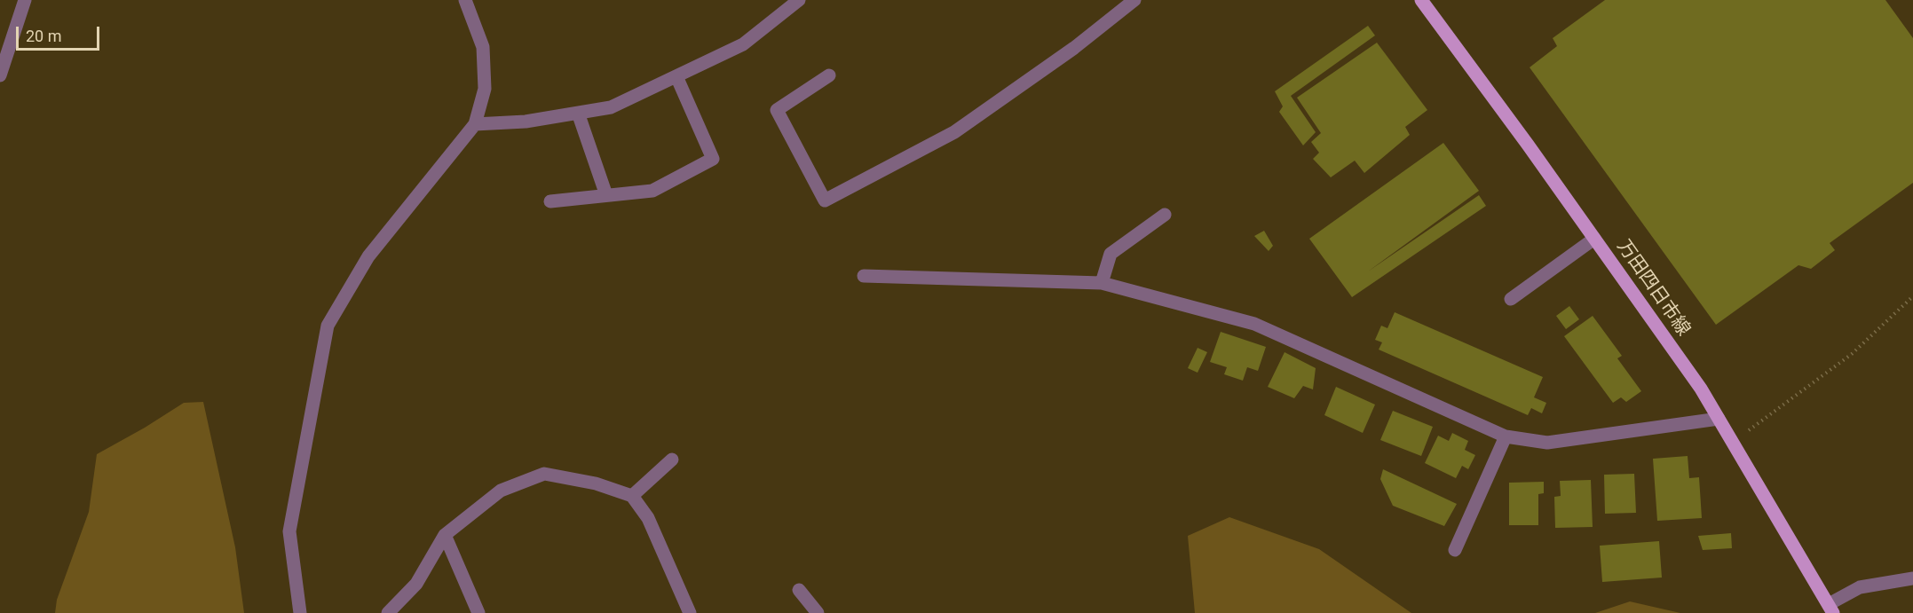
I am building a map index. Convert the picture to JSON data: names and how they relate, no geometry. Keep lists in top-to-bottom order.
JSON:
{
  "streets": {
    "main road": ["万田四日市線"]
  },
  "scale_bar": "20 m"
}
